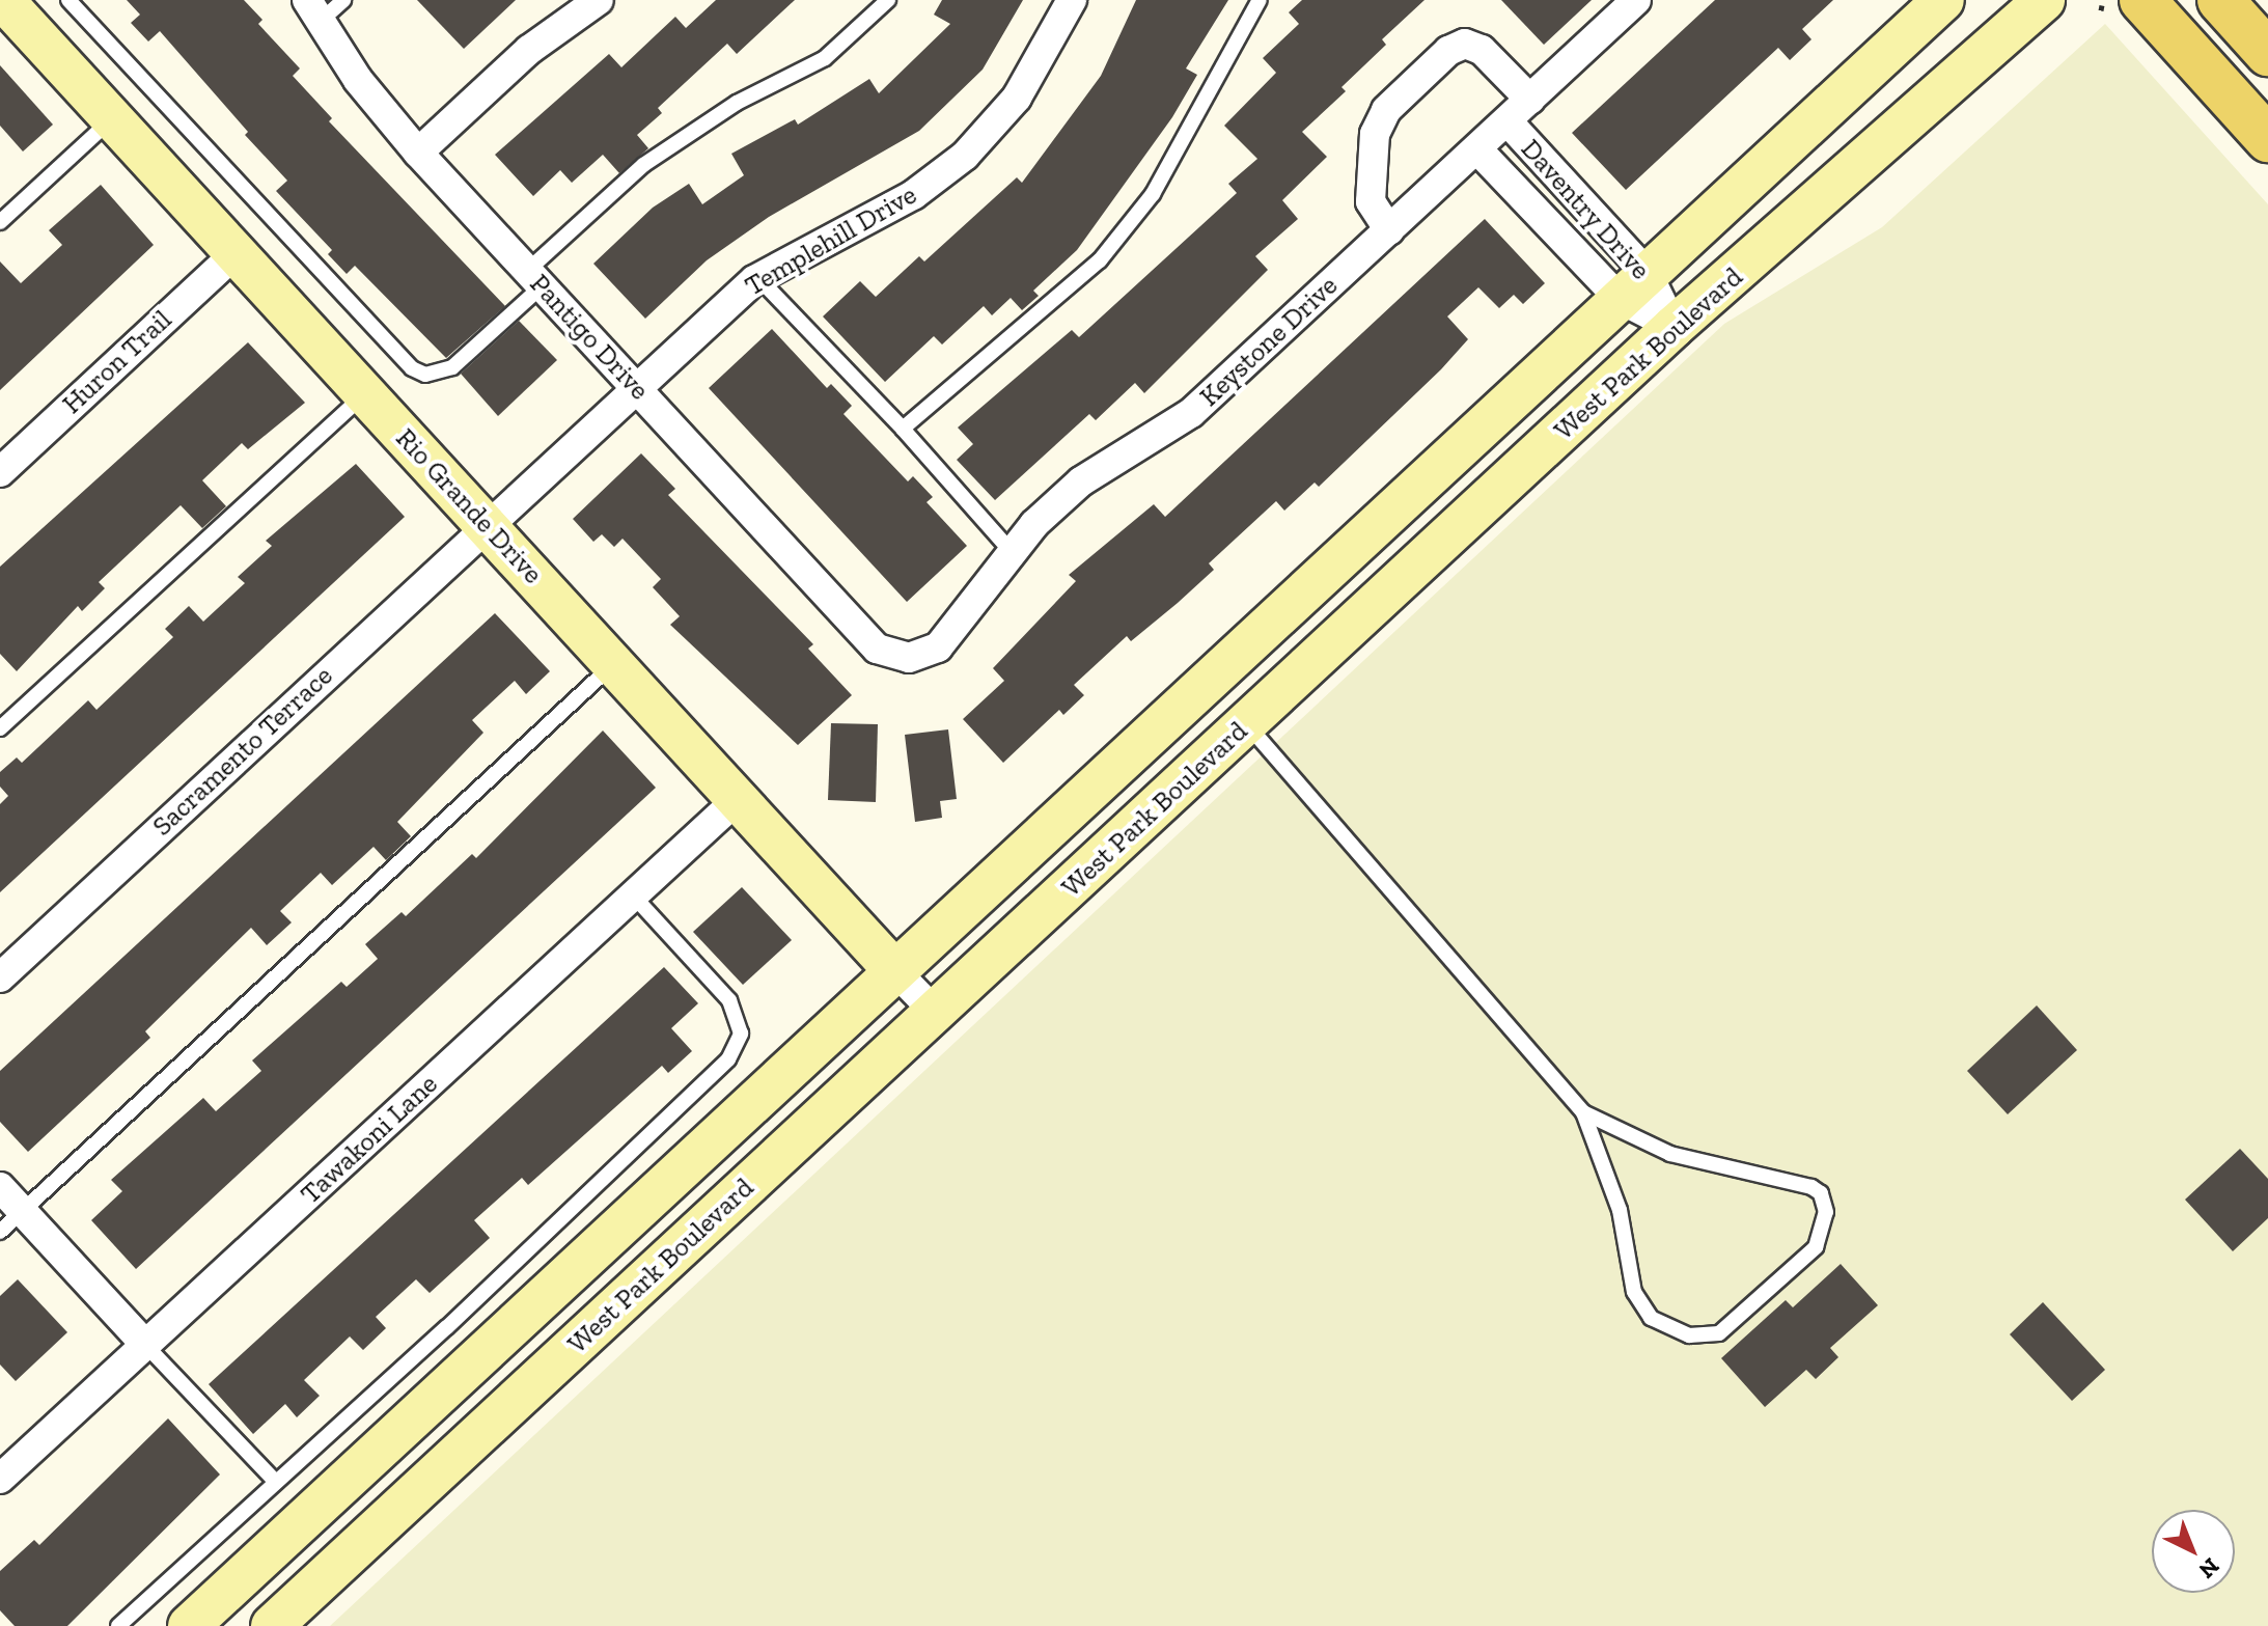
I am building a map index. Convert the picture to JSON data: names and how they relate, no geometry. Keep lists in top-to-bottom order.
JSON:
{
  "streets": {
    "main road": ["West Park Boulevard", "Rio Grande Drive"],
    "street": [
      "Daventry Drive",
      "Templehill Drive",
      "Pantigo Drive",
      "Keystone Drive",
      "Huron Trail",
      "Sacramento Terrace",
      "Tawakoni Lane"
    ]
  },
  "crossings": [
    ["Daventry Drive", "Keystone Drive"],
    ["Daventry Drive", "West Park Boulevard"],
    ["Templehill Drive", "Pantigo Drive"],
    ["Templehill Drive", "Rio Grande Drive"],
    ["Templehill Drive", "Sacramento Terrace"],
    ["Pantigo Drive", "Keystone Drive"],
    ["West Park Boulevard", "Rio Grande Drive"],
    ["Huron Trail", "Rio Grande Drive"],
    ["Rio Grande Drive", "Sacramento Terrace"],
    ["Rio Grande Drive", "Tawakoni Lane"]
  ],
  "north": "bottom right"
}
